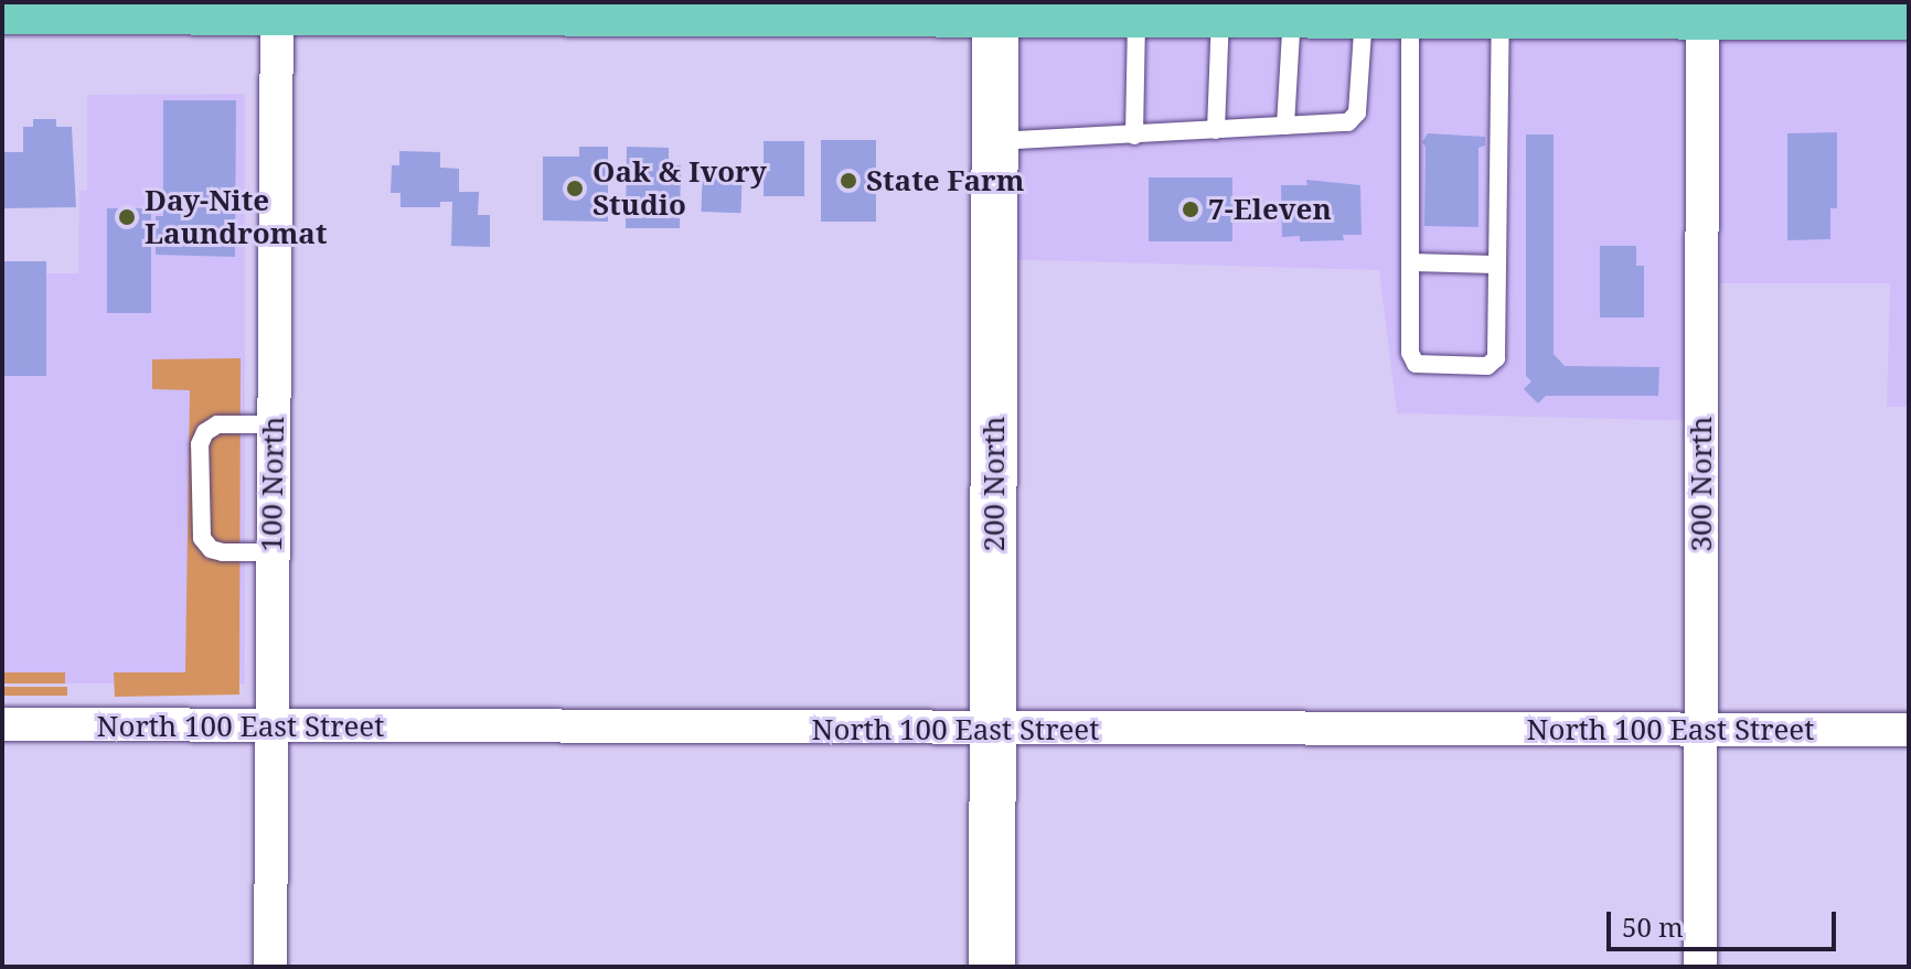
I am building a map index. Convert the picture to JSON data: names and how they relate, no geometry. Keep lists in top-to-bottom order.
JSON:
{
  "streets": {
    "street": [
      "100 North",
      "200 North",
      "300 North",
      "North 100 East Street"
    ]
  },
  "crossings": [
    ["100 North", "North 100 East Street"],
    ["200 North", "North 100 East Street"],
    ["300 North", "North 100 East Street"]
  ],
  "places": [
    "State Farm",
    "Oak & Ivory Studio",
    "7-Eleven",
    "Day-Nite Laundromat"
  ],
  "scale_bar": "50 m"
}
